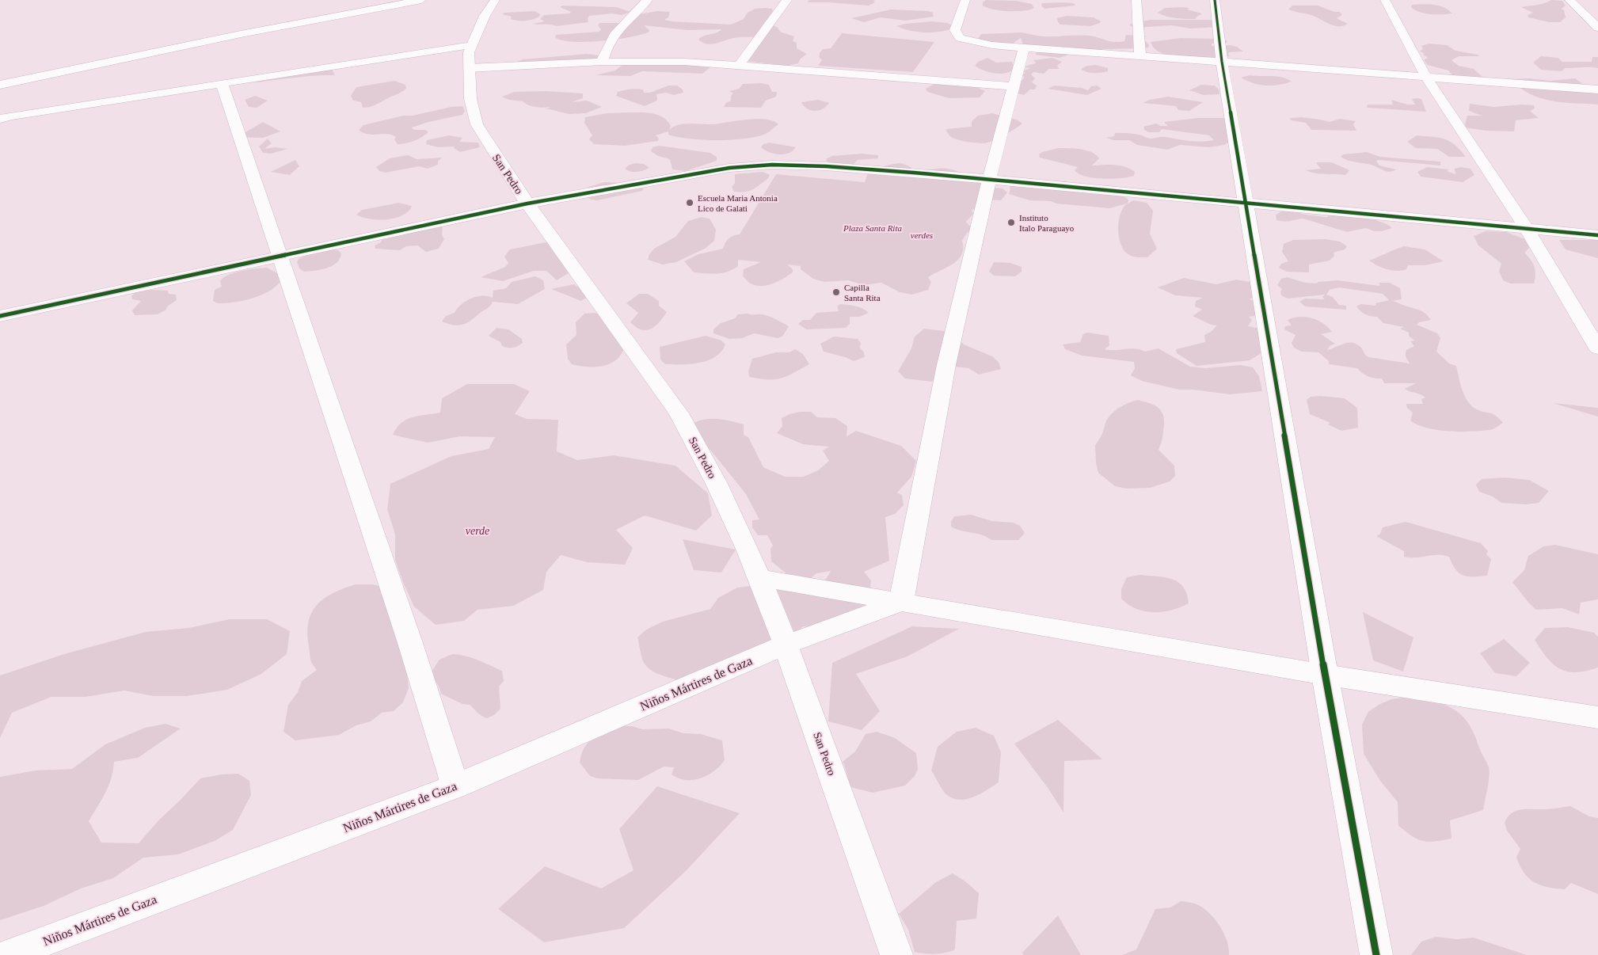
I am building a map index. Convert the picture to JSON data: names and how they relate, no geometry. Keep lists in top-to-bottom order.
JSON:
{
  "streets": {
    "street": ["San Pedro", "Niños Mártires de Gaza"]
  },
  "crossings": [
    ["San Pedro", "Niños Mártires de Gaza"]
  ],
  "parks": ["Plaza Santa Rita", "verdes", "verde"],
  "places": ["Escuela Maria Antonia Lico de Galati", "Instituto Italo Paraguayo", "Capilla Santa Rita"]
}
